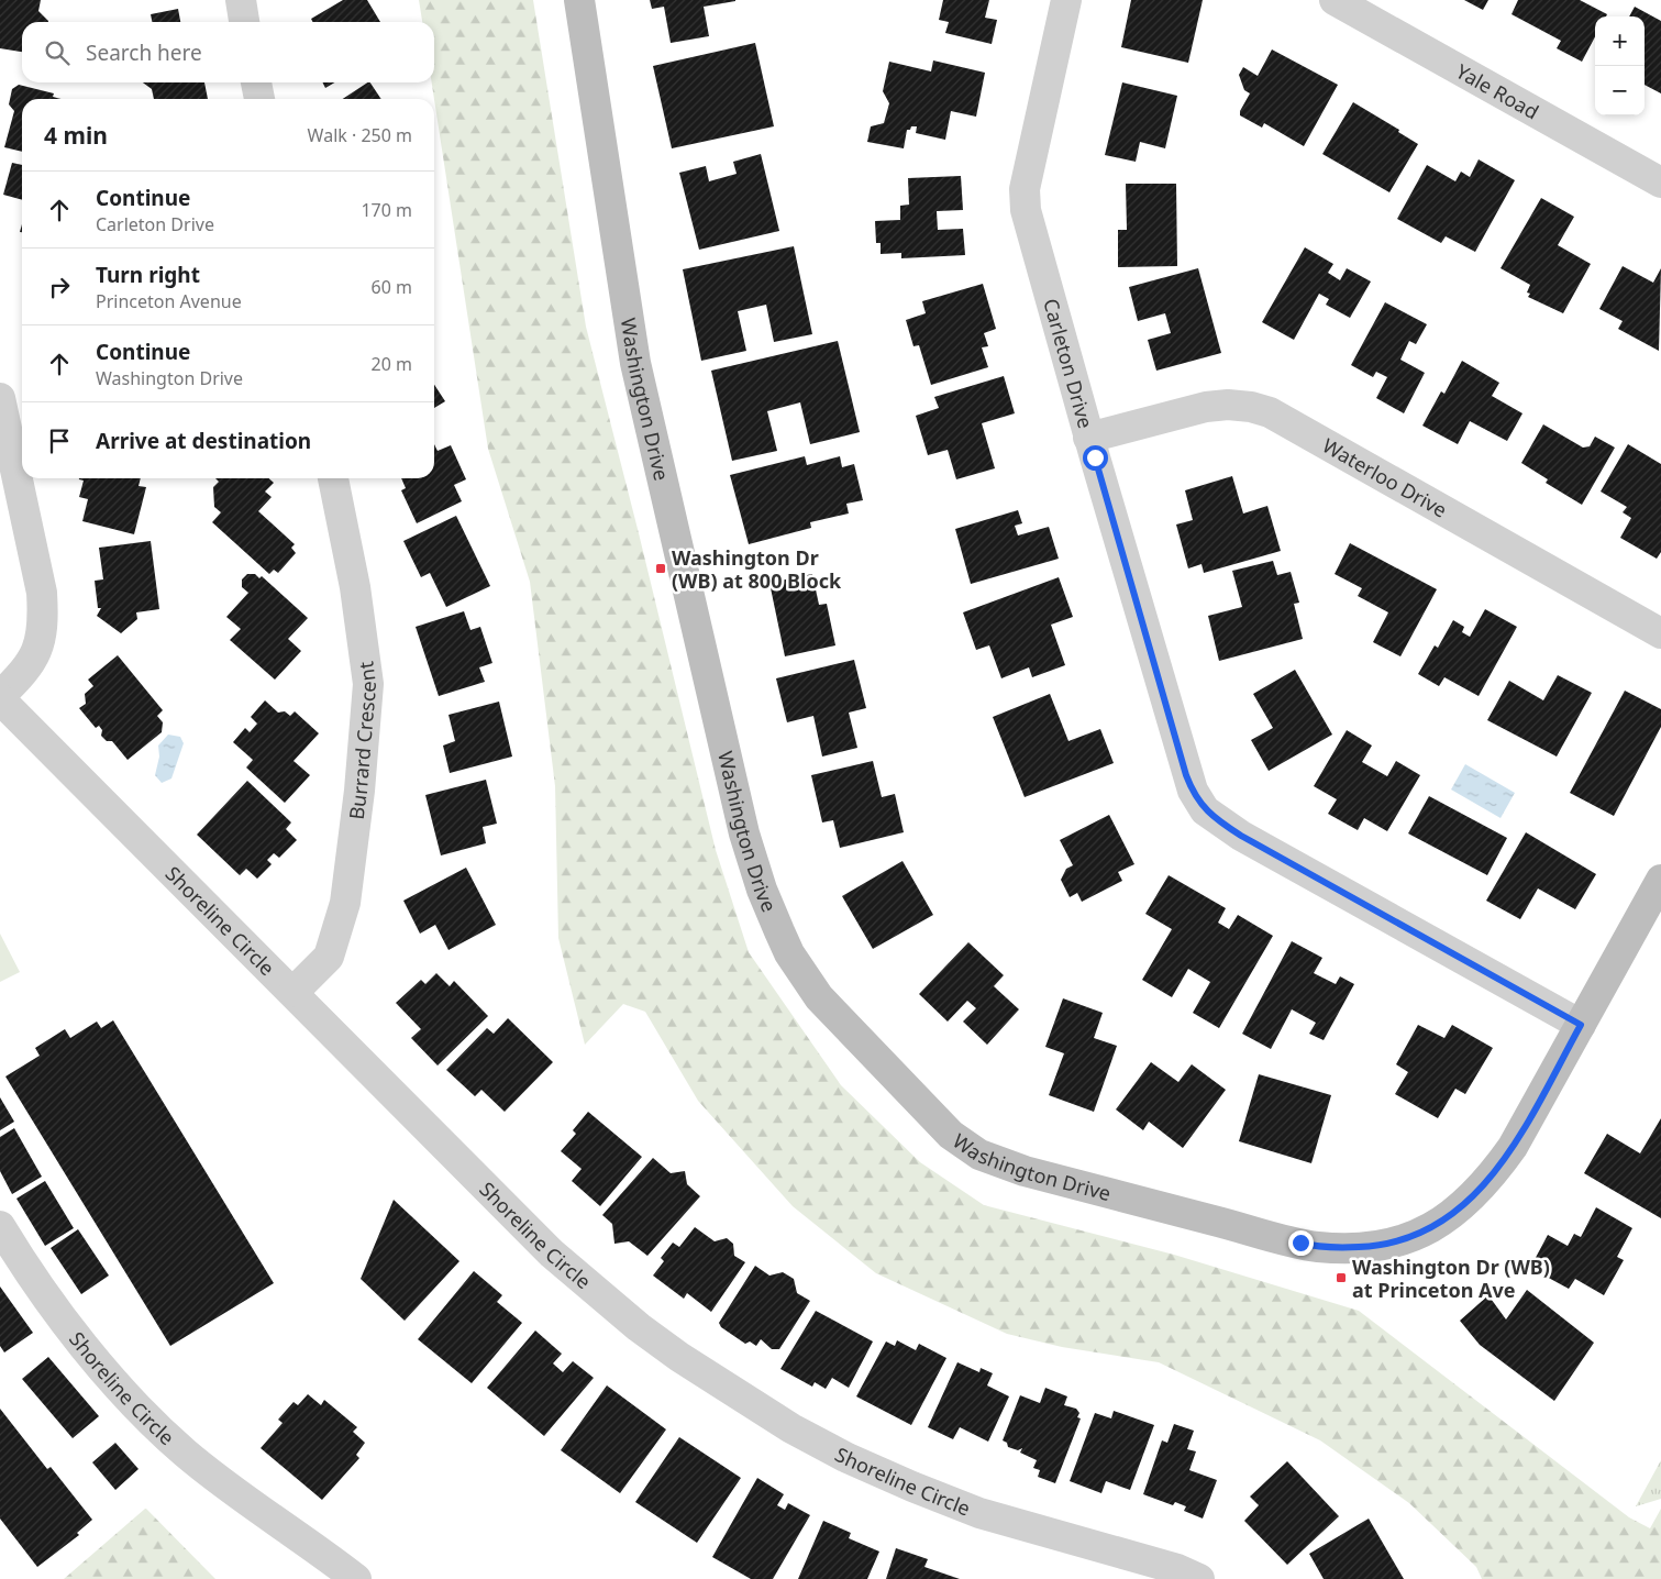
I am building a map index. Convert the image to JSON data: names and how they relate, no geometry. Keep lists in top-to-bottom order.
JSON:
{
  "streets": {
    "street": [
      "Yale Road",
      "Carleton Drive",
      "Washington Drive",
      "Waterloo Drive",
      "Burrard Crescent",
      "Shoreline Circle"
    ]
  },
  "crossings": [
    ["Carleton Drive", "Washington Drive"],
    ["Carleton Drive", "Waterloo Drive"],
    ["Burrard Crescent", "Shoreline Circle"]
  ],
  "places": {
    "transit": ["Washington Dr (WB) at 800 Block", "Washington Dr (WB) at Princeton Ave"]
  },
  "page": {
    "map_buttons": ["+", "−"],
    "search": "Search here",
    "heading": ["4 min", "Walk · 250 m"],
    "list": [
      ["Continue", "Carleton Drive", "170 m"],
      ["Turn right", "Princeton Avenue", "60 m"],
      ["Continue", "Washington Drive", "20 m"],
      "Arrive at destination"
    ]
  }
}
